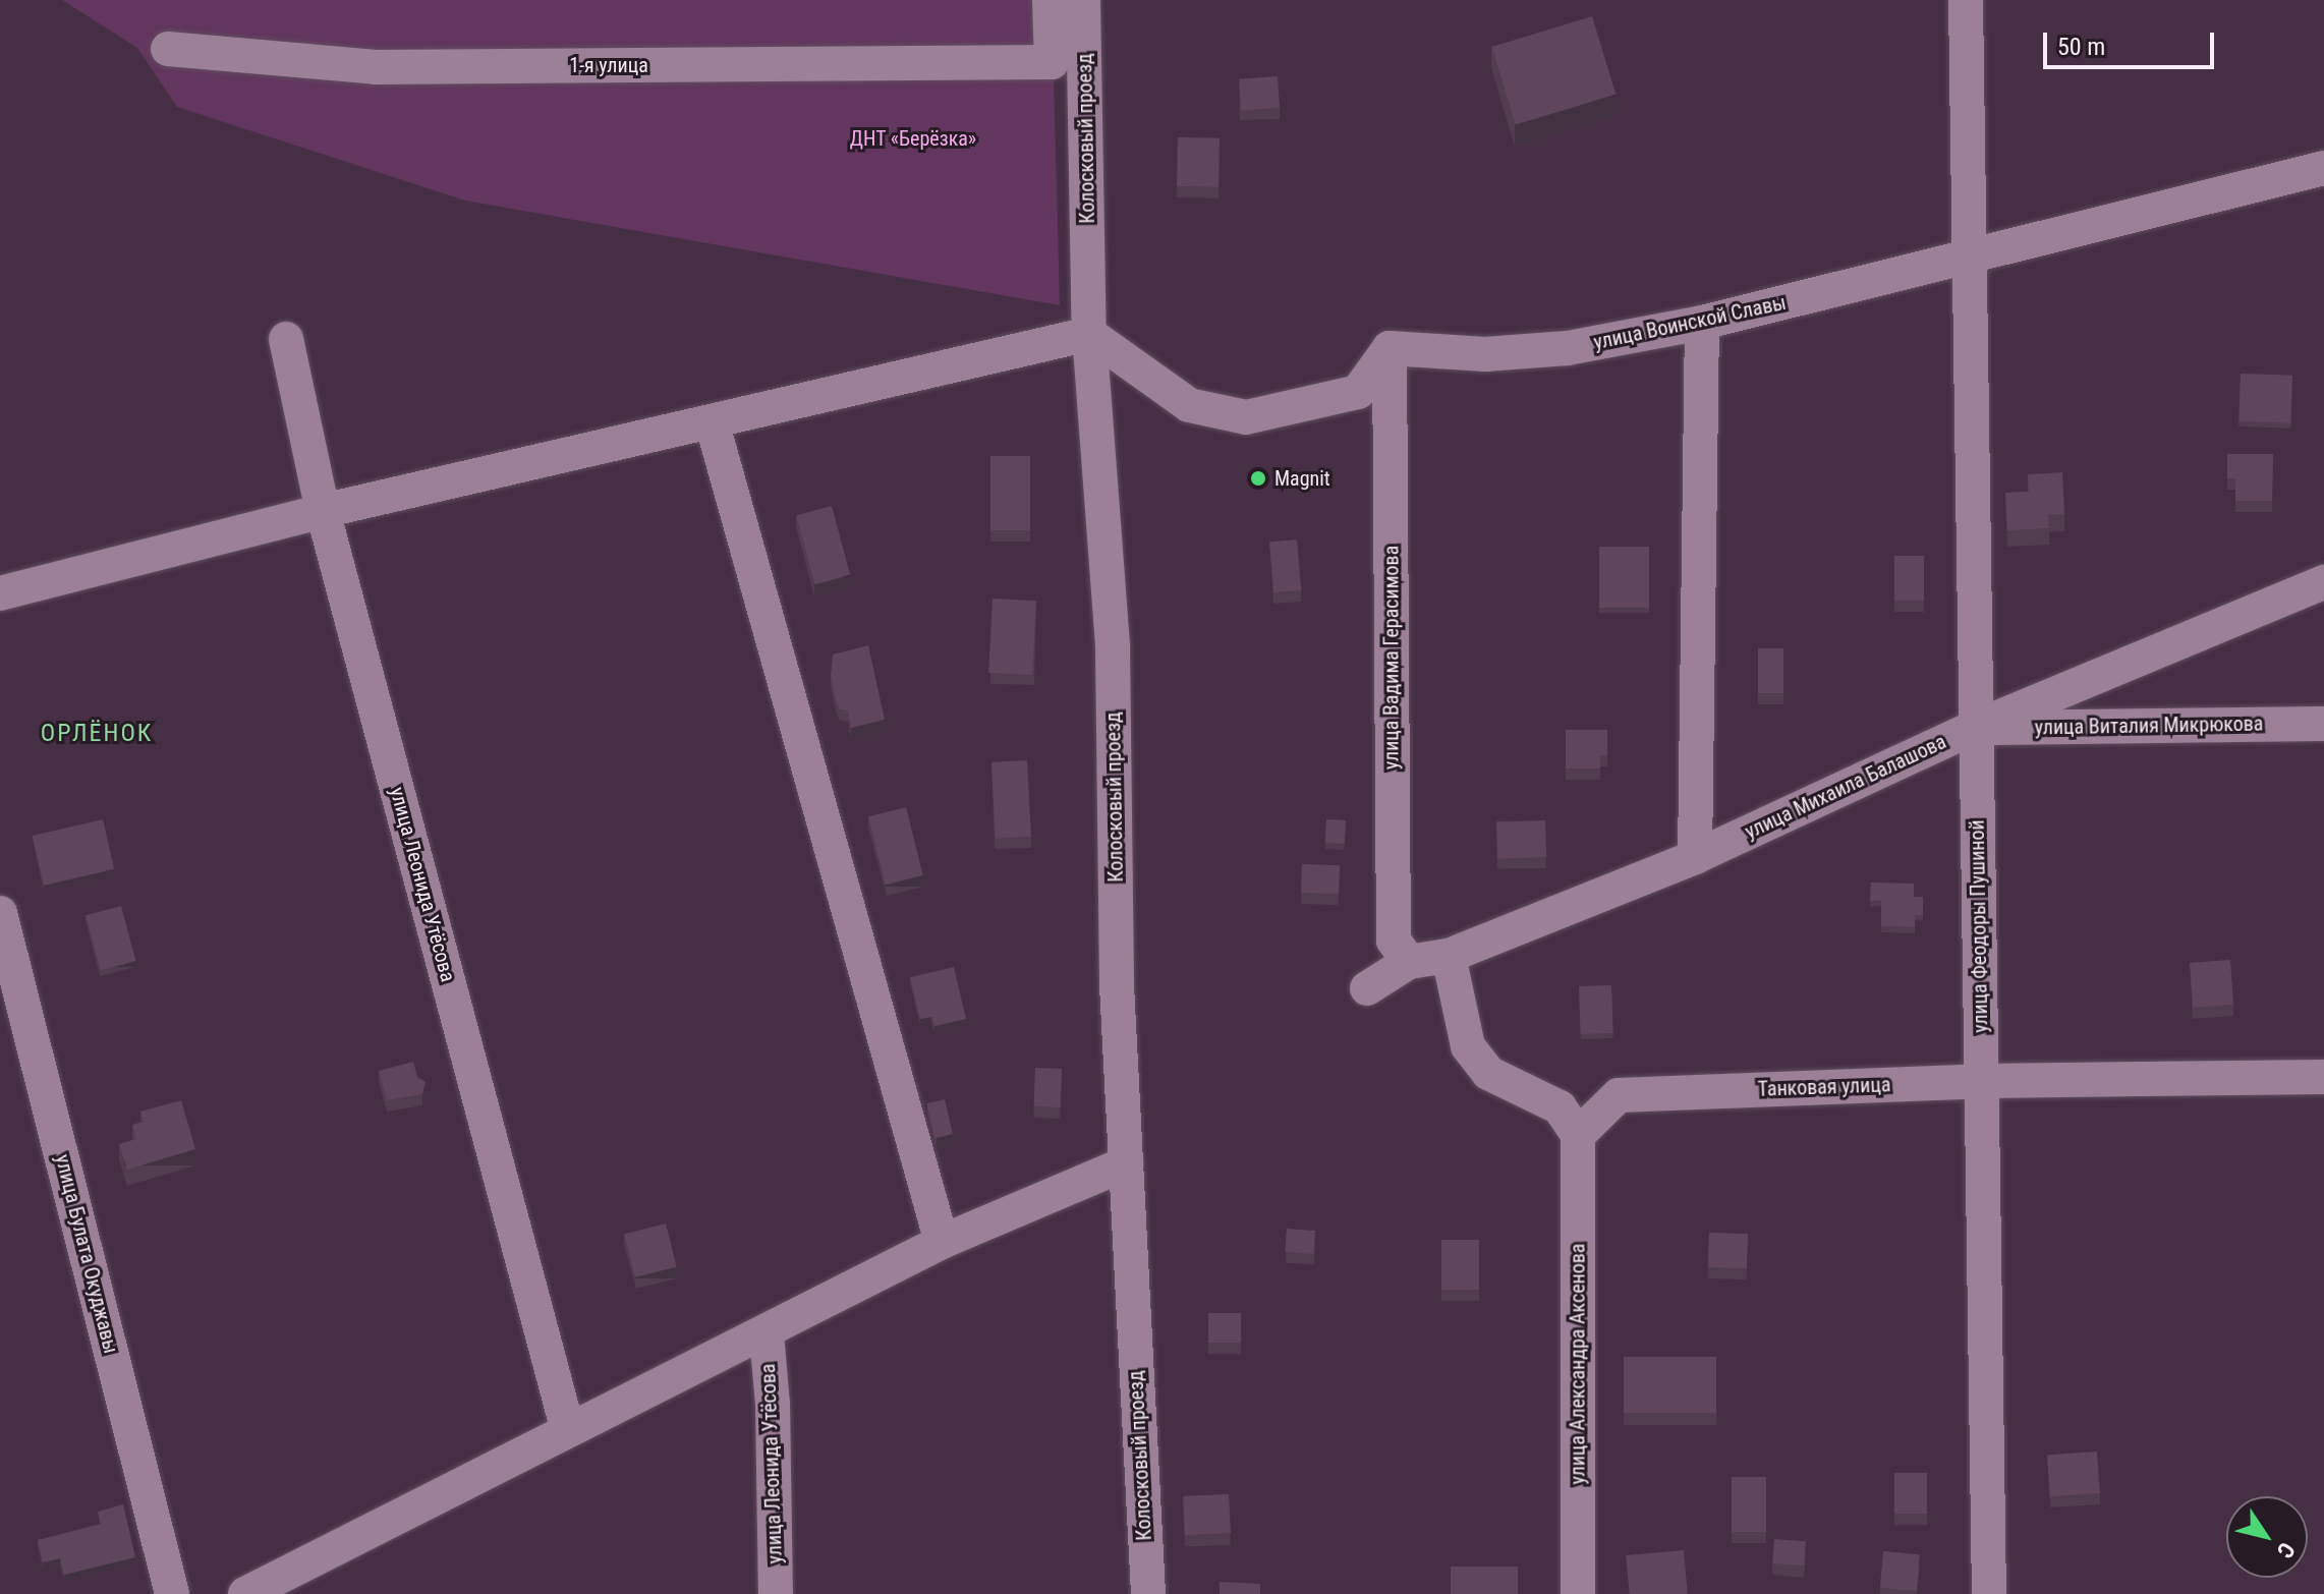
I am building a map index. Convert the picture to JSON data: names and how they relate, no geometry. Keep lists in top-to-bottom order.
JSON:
{
  "streets": {
    "street": [
      "1-я улица",
      "Колосковый проезд",
      "улица Воинской Славы",
      "улица Вадима Герасимова",
      "улица Виталия Микрюкова",
      "улица Михаила Балашова",
      "улица Леонида Утёсова",
      "улица Феодоры Пушиной",
      "Танковая улица",
      "улица Булата Окуджавы",
      "улица Александра Аксенова"
    ]
  },
  "crossings": [
    ["Колосковый проезд", "улица Леонида Утёсова"],
    ["улица Воинской Славы", "улица Вадима Герасимова"],
    ["улица Воинской Славы", "улица Феодоры Пушиной"],
    ["улица Вадима Герасимова", "улица Михаила Балашова"],
    ["улица Виталия Микрюкова", "улица Михаила Балашова"],
    ["улица Виталия Микрюкова", "улица Феодоры Пушиной"],
    ["улица Михаила Балашова", "улица Феодоры Пушиной"],
    ["улица Феодоры Пушиной", "Танковая улица"],
    ["Танковая улица", "улица Александра Аксенова"]
  ],
  "districts": ["ОРЛЁНОК"],
  "parks": ["ДНТ «Берёзка»"],
  "places": ["Magnit"],
  "scale_bar": "50 m",
  "north": "bottom right"
}
